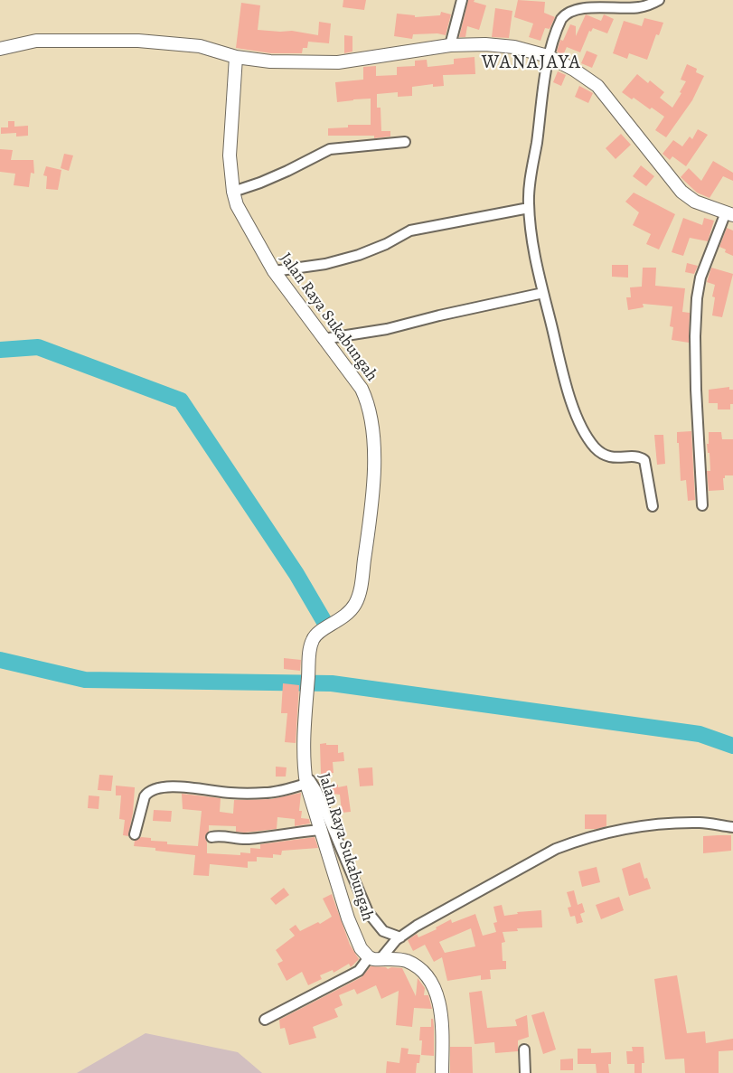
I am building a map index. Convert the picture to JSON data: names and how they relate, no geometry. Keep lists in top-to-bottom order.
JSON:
{
  "streets": {
    "street": ["Jalan Raya Sukabungah"]
  },
  "districts": ["WANAJAYA"]
}
